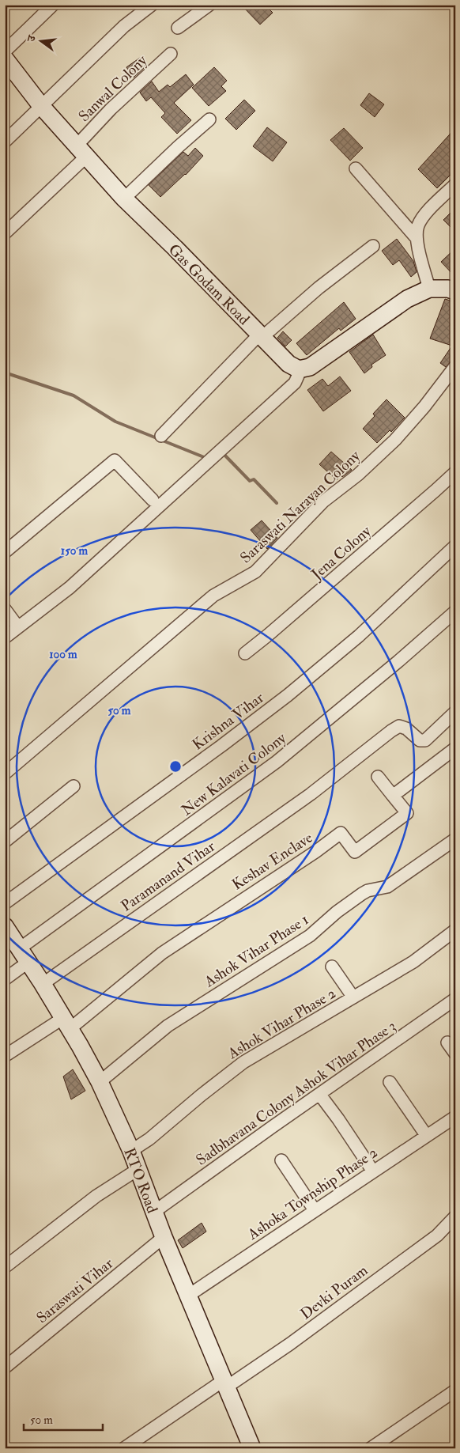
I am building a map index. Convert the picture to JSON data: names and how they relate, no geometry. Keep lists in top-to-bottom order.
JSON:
{
  "streets": {
    "main road": ["Gas Godam Road", "RTO Road"],
    "street": [
      "Sanwal Colony",
      "Saraswati Narayan Colony",
      "Jena Colony",
      "Krishna Vihar",
      "New Kalavati Colony",
      "Keshav Enclave",
      "Paramanand Vihar",
      "Ashok Vihar Phase 1",
      "Ashok Vihar Phase 2",
      "Sadbhavana Colony Ashok Vihar Phase 3",
      "Ashoka Township Phase 2",
      "Saraswati Vihar",
      "Devki Puram"
    ]
  },
  "crossings": [
    ["Sanwal Colony", "Gas Godam Road"],
    ["New Kalavati Colony", "RTO Road"],
    ["Keshav Enclave", "RTO Road"],
    ["Paramanand Vihar", "RTO Road"],
    ["Ashok Vihar Phase 1", "RTO Road"],
    ["Ashok Vihar Phase 2", "RTO Road"],
    ["Sadbhavana Colony Ashok Vihar Phase 3", "RTO Road"],
    ["RTO Road", "Ashoka Township Phase 2"],
    ["RTO Road", "Saraswati Vihar"],
    ["RTO Road", "Devki Puram"]
  ],
  "scale_bar": "50 m",
  "north": "left",
  "rings": ["150 m", "100 m", "50 m"]
}
